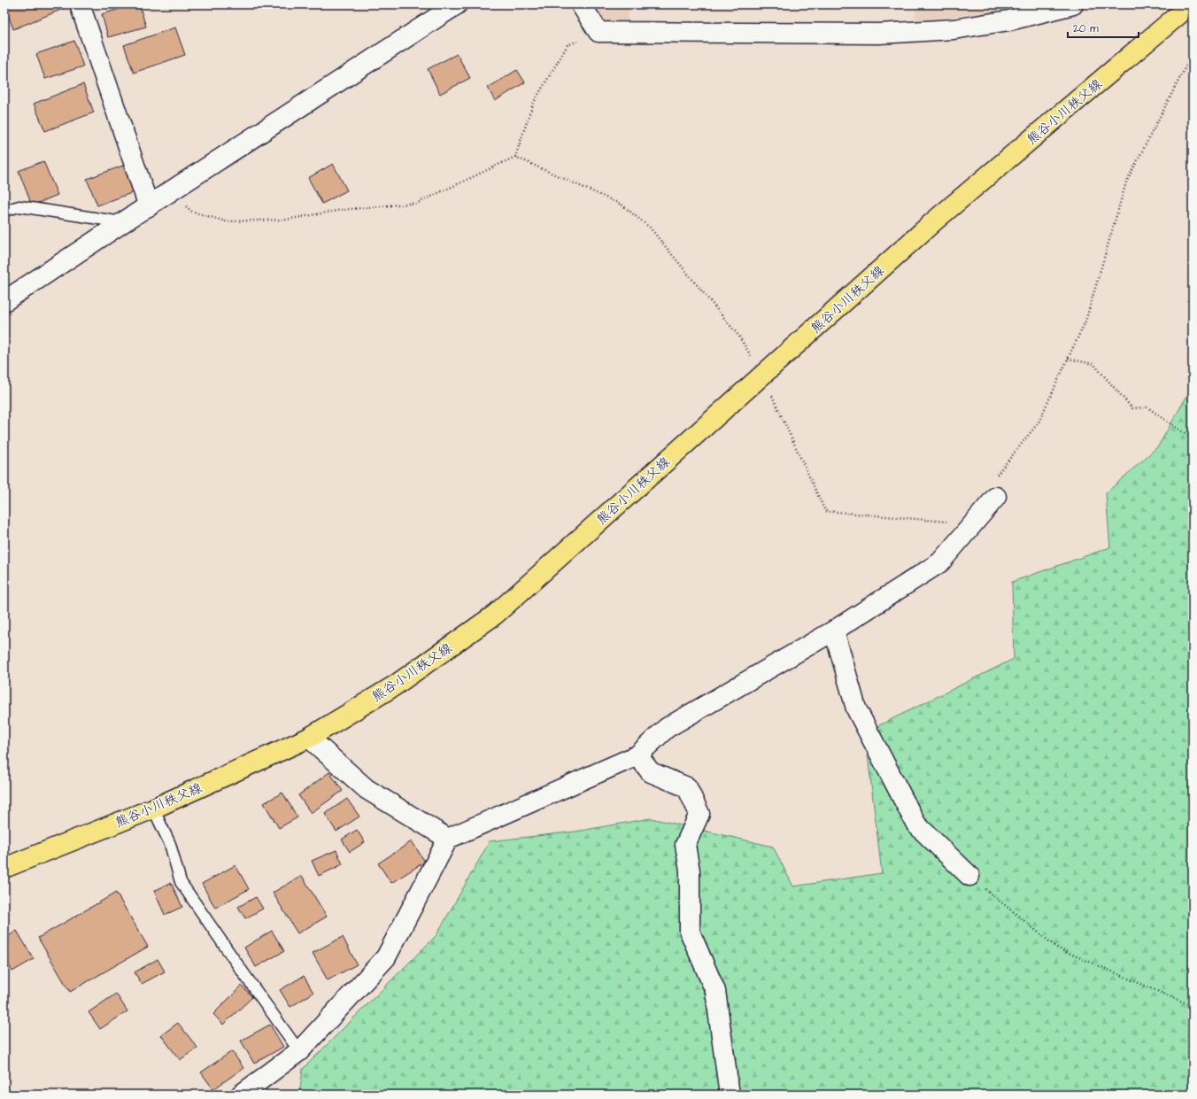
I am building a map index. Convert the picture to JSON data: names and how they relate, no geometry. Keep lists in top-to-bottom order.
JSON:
{
  "streets": {
    "main road": ["熊谷小川秩父線"]
  },
  "scale_bar": "20 m"
}
